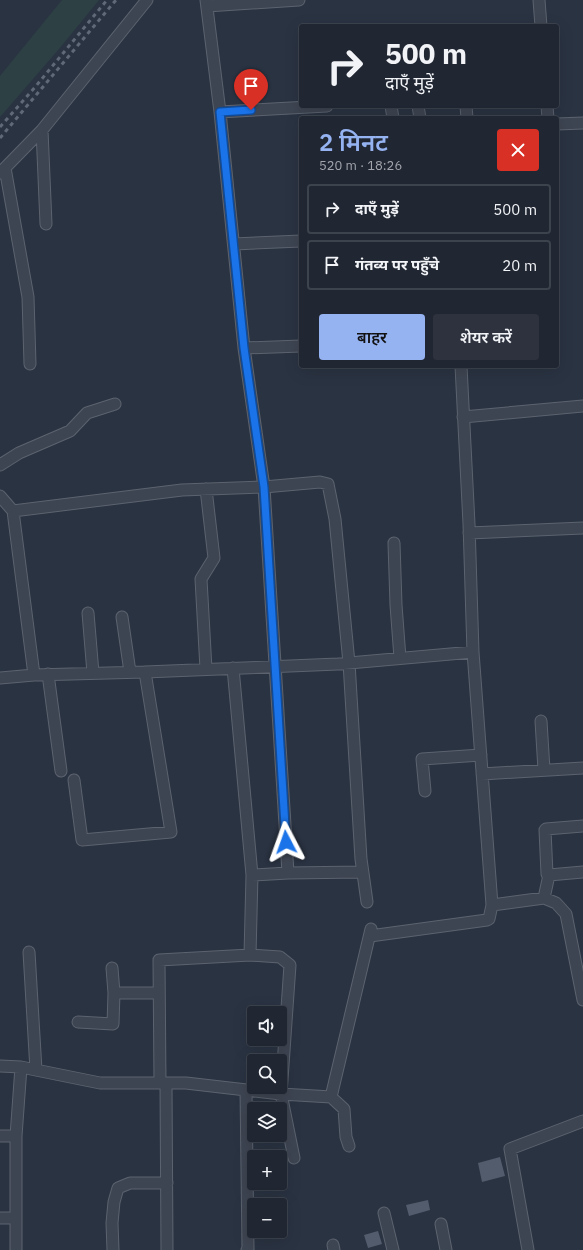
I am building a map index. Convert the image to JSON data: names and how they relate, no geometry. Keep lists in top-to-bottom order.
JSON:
{
  "page": {
    "turn": ["500 m", "दाएँ मुड़ें"],
    "heading": ["2 मिनट", "520 m · 18:26"],
    "list": [
      {
        "name": "दाएँ मुड़ें",
        "value": "500 m"
      },
      {
        "name": "गंतव्य पर पहुँचे",
        "value": "20 m"
      }
    ],
    "buttons": ["बाहर", "शेयर करें"],
    "map_buttons": ["+", "−"]
  }
}
